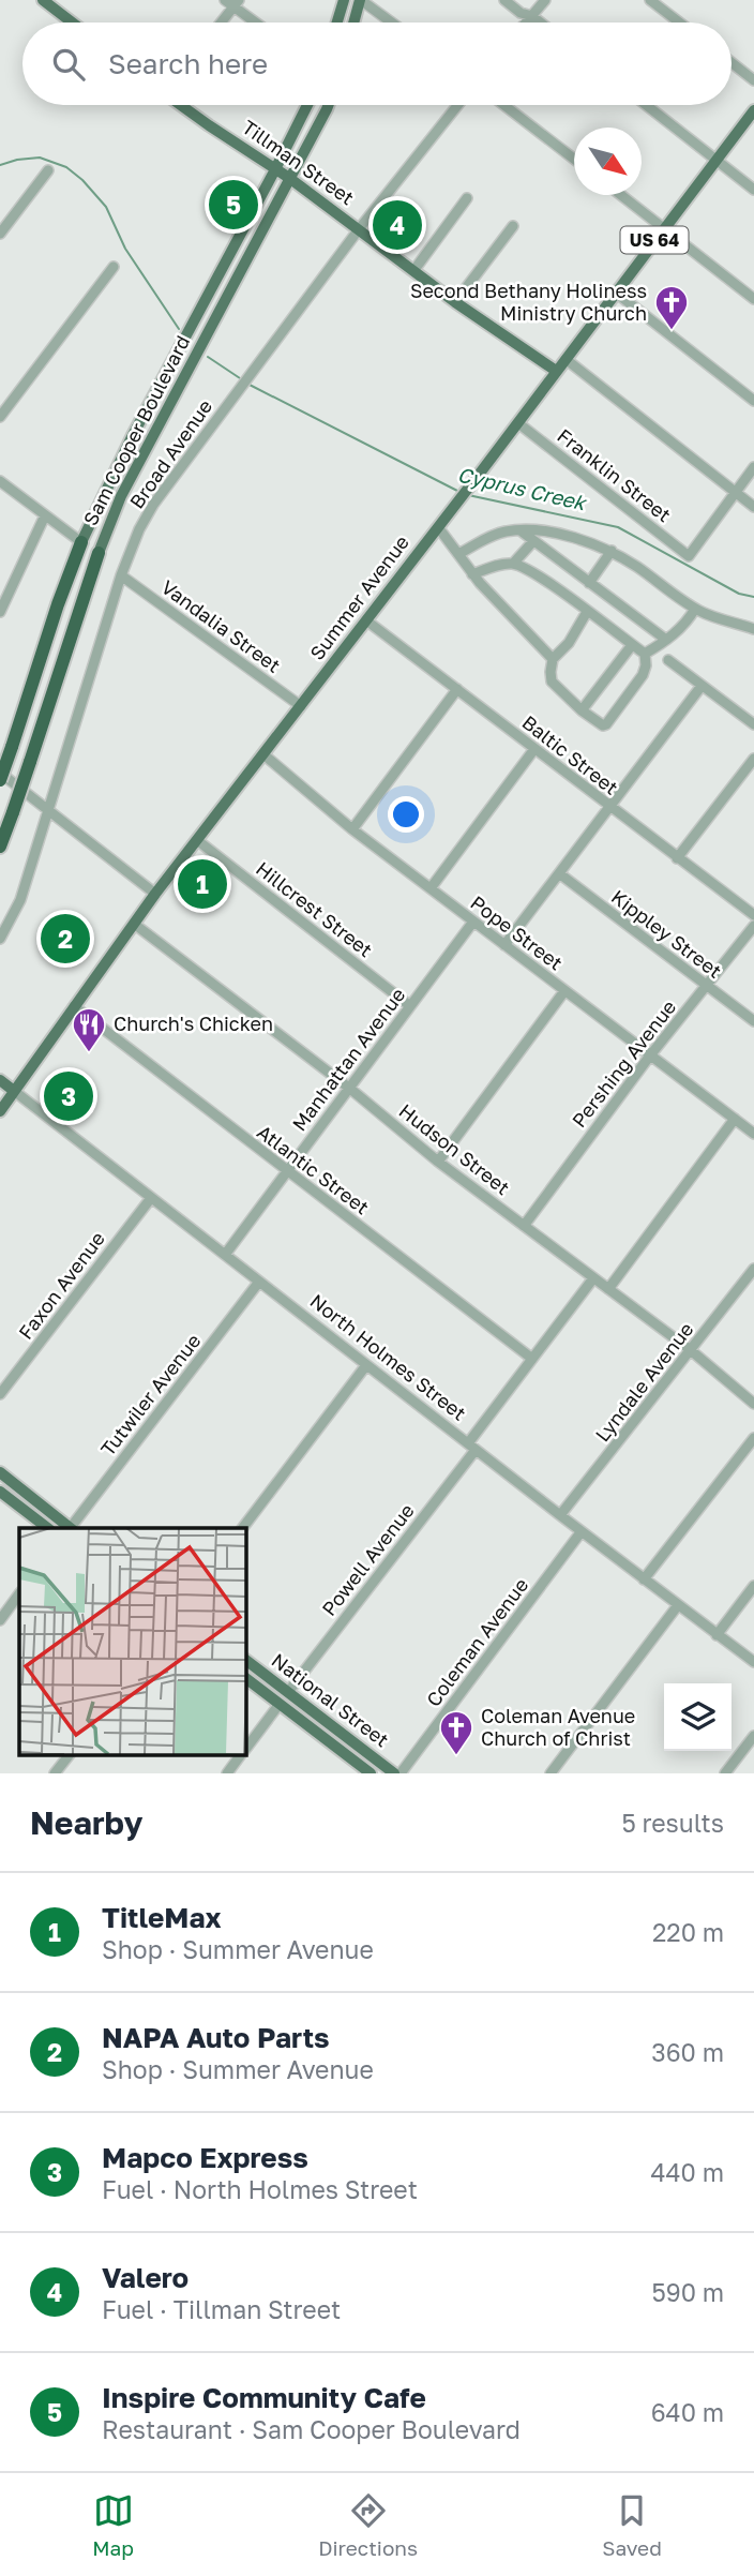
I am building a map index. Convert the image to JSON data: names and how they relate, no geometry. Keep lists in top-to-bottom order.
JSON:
{
  "streets": {
    "highway": ["Sam Cooper Boulevard"],
    "main road": [
      "Tillman Street",
      "US 64",
      "Summer Avenue",
      "North Holmes Street",
      "National Street"
    ],
    "street": [
      "Broad Avenue",
      "Franklin Street",
      "Vandalia Street",
      "Baltic Street",
      "Hillcrest Street",
      "Pope Street",
      "Kippley Street",
      "Manhattan Avenue",
      "Pershing Avenue",
      "Hudson Street",
      "Atlantic Street",
      "Faxon Avenue",
      "Lyndale Avenue",
      "Tutwiler Avenue",
      "Powell Avenue",
      "Coleman Avenue"
    ]
  },
  "crossings": [
    ["Tillman Street", "Sam Cooper Boulevard"],
    ["Tillman Street", "Broad Avenue"],
    ["Tillman Street", "Summer Avenue"],
    ["Broad Avenue", "Vandalia Street"],
    ["Franklin Street", "Summer Avenue"],
    ["Summer Avenue", "Vandalia Street"],
    ["Summer Avenue", "Baltic Street"],
    ["Summer Avenue", "Hillcrest Street"],
    ["Summer Avenue", "Pope Street"],
    ["Summer Avenue", "Hudson Street"],
    ["Summer Avenue", "Atlantic Street"],
    ["Summer Avenue", "North Holmes Street"],
    ["Hillcrest Street", "Manhattan Avenue"],
    ["Pope Street", "Manhattan Avenue"],
    ["Pope Street", "Pershing Avenue"],
    ["Kippley Street", "Pershing Avenue"],
    ["Manhattan Avenue", "Hudson Street"],
    ["Manhattan Avenue", "Atlantic Street"],
    ["Manhattan Avenue", "North Holmes Street"],
    ["Pershing Avenue", "Hudson Street"],
    ["Hudson Street", "Lyndale Avenue"],
    ["Hudson Street", "Powell Avenue"],
    ["Atlantic Street", "Powell Avenue"],
    ["Faxon Avenue", "North Holmes Street"],
    ["North Holmes Street", "Lyndale Avenue"],
    ["North Holmes Street", "Tutwiler Avenue"],
    ["North Holmes Street", "Powell Avenue"],
    ["North Holmes Street", "Coleman Avenue"],
    ["Powell Avenue", "National Street"]
  ],
  "water": ["Cyprus Creek"],
  "places": {
    "church": ["Second Bethany Holiness Ministry Church", "Coleman Avenue Church of Christ"],
    "restaurant": ["Church's Chicken"]
  },
  "north": "bottom right",
  "page": {
    "search": "Search here",
    "pins": [
      "5",
      "4",
      "1",
      "2",
      "3"
    ],
    "heading": ["Nearby", "5 results"],
    "list": [
      {
        "mark": "1",
        "name": "TitleMax",
        "note": "Shop · Summer Avenue",
        "value": "220 m"
      },
      {
        "mark": "2",
        "name": "NAPA Auto Parts",
        "note": "Shop · Summer Avenue",
        "value": "360 m"
      },
      {
        "mark": "3",
        "name": "Mapco Express",
        "note": "Fuel · North Holmes Street",
        "value": "440 m"
      },
      {
        "mark": "4",
        "name": "Valero",
        "note": "Fuel · Tillman Street",
        "value": "590 m"
      },
      {
        "mark": "5",
        "name": "Inspire Community Cafe",
        "note": "Restaurant · Sam Cooper Boulevard",
        "value": "640 m"
      }
    ],
    "nav": ["Map", "Directions", "Saved"]
  }
}
